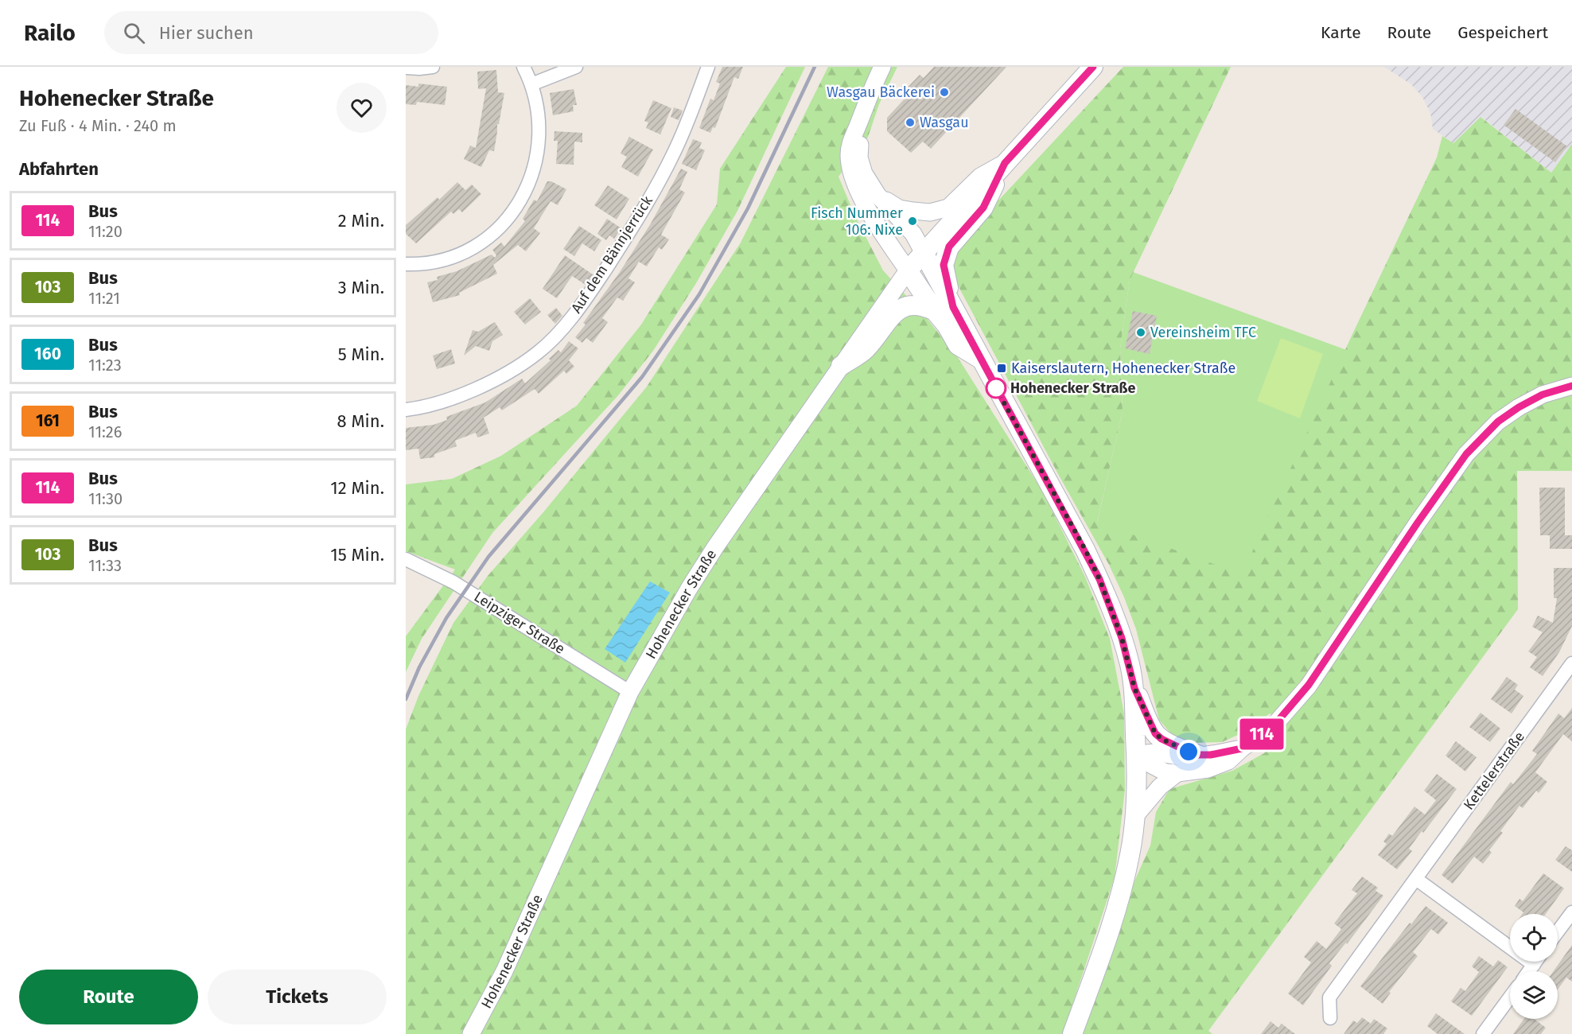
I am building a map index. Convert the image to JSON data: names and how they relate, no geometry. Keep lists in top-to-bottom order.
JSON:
{
  "streets": {
    "main road": ["Hohenecker Straße"],
    "street": ["Auf dem Bännjerrück", "Leipziger Straße", "Kettelerstraße"]
  },
  "crossings": [
    ["Hohenecker Straße", "Leipziger Straße"]
  ],
  "places": {
    "other": [
      "Wasgau Bäckerei",
      "Wasgau",
      "Fisch Nummer 106: Nixe",
      "Vereinsheim TFC",
      "Hohenecker Straße"
    ],
    "transit": ["Kaiserslautern, Hohenecker Straße"]
  },
  "lines": ["bus line 114"],
  "page": {
    "header": "Railo",
    "search": "Hier suchen",
    "nav": ["Karte", "Route", "Gespeichert"],
    "heading": [
      ["Hohenecker Straße", "Zu Fuß · 4 Min. · 240 m"],
      "Abfahrten"
    ],
    "on_map": "114",
    "list": [
      {
        "mark": "114",
        "name": "Bus",
        "note": "11:20",
        "value": "2 Min."
      },
      {
        "mark": "103",
        "name": "Bus",
        "note": "11:21",
        "value": "3 Min."
      },
      {
        "mark": "160",
        "name": "Bus",
        "note": "11:23",
        "value": "5 Min."
      },
      {
        "mark": "161",
        "name": "Bus",
        "note": "11:26",
        "value": "8 Min."
      },
      {
        "mark": "114",
        "name": "Bus",
        "note": "11:30",
        "value": "12 Min."
      },
      {
        "mark": "103",
        "name": "Bus",
        "note": "11:33",
        "value": "15 Min."
      }
    ],
    "buttons": ["Route", "Tickets"]
  }
}
